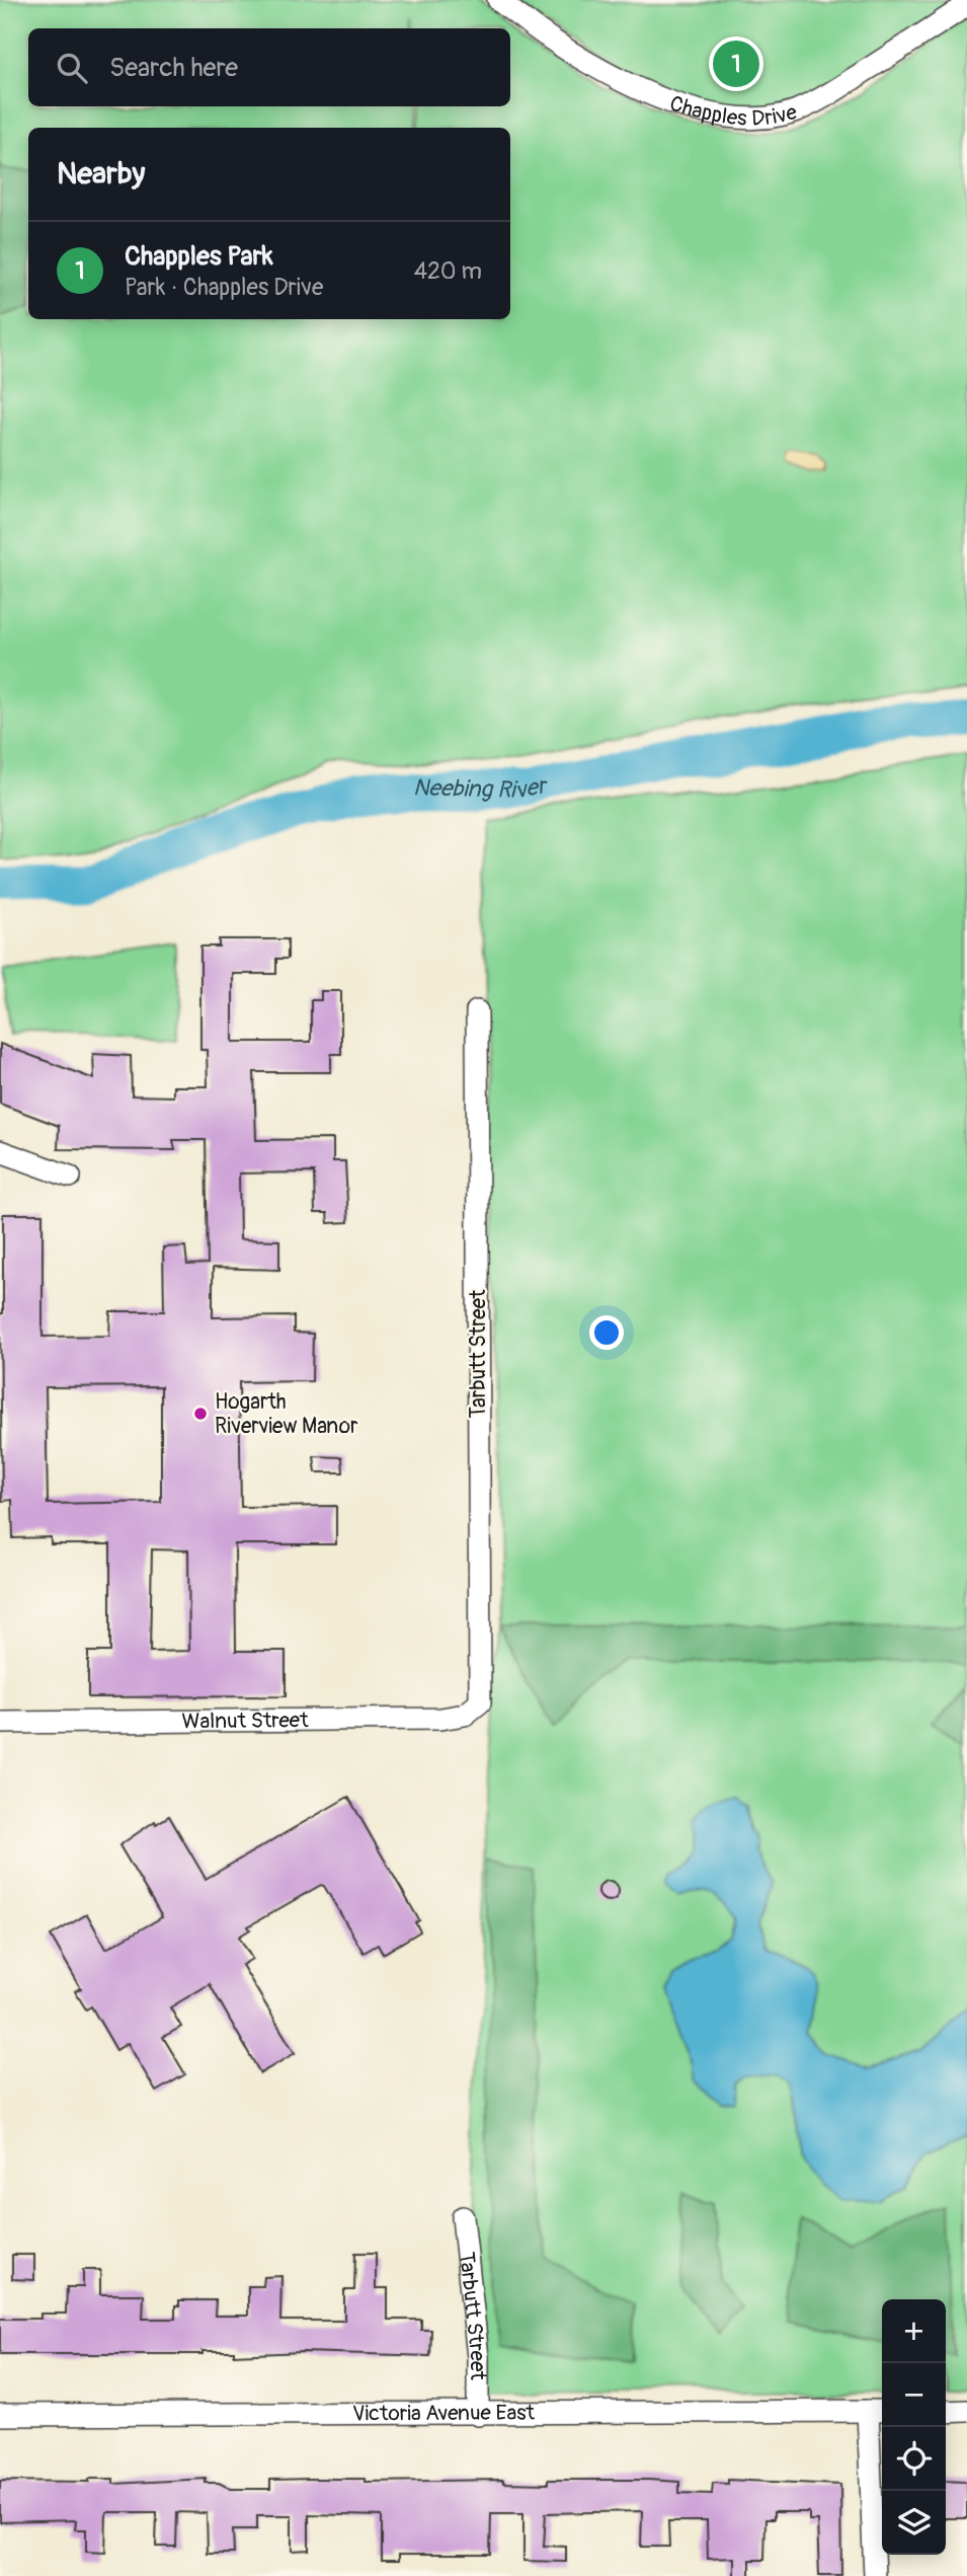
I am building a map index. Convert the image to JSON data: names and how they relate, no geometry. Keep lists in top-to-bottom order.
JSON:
{
  "streets": {
    "street": [
      "Chapples Drive",
      "Tarbutt Street",
      "Walnut Street",
      "Victoria Avenue East"
    ]
  },
  "crossings": [
    ["Tarbutt Street", "Walnut Street"],
    ["Tarbutt Street", "Victoria Avenue East"]
  ],
  "water": ["Neebing River"],
  "places": ["Hogarth Riverview Manor"],
  "page": {
    "search": "Search here",
    "pins": "1",
    "heading": "Nearby",
    "list": [
      {
        "mark": "1",
        "name": "Chapples Park",
        "note": "Park · Chapples Drive",
        "value": "420 m"
      }
    ],
    "map_buttons": ["+", "−"]
  }
}
